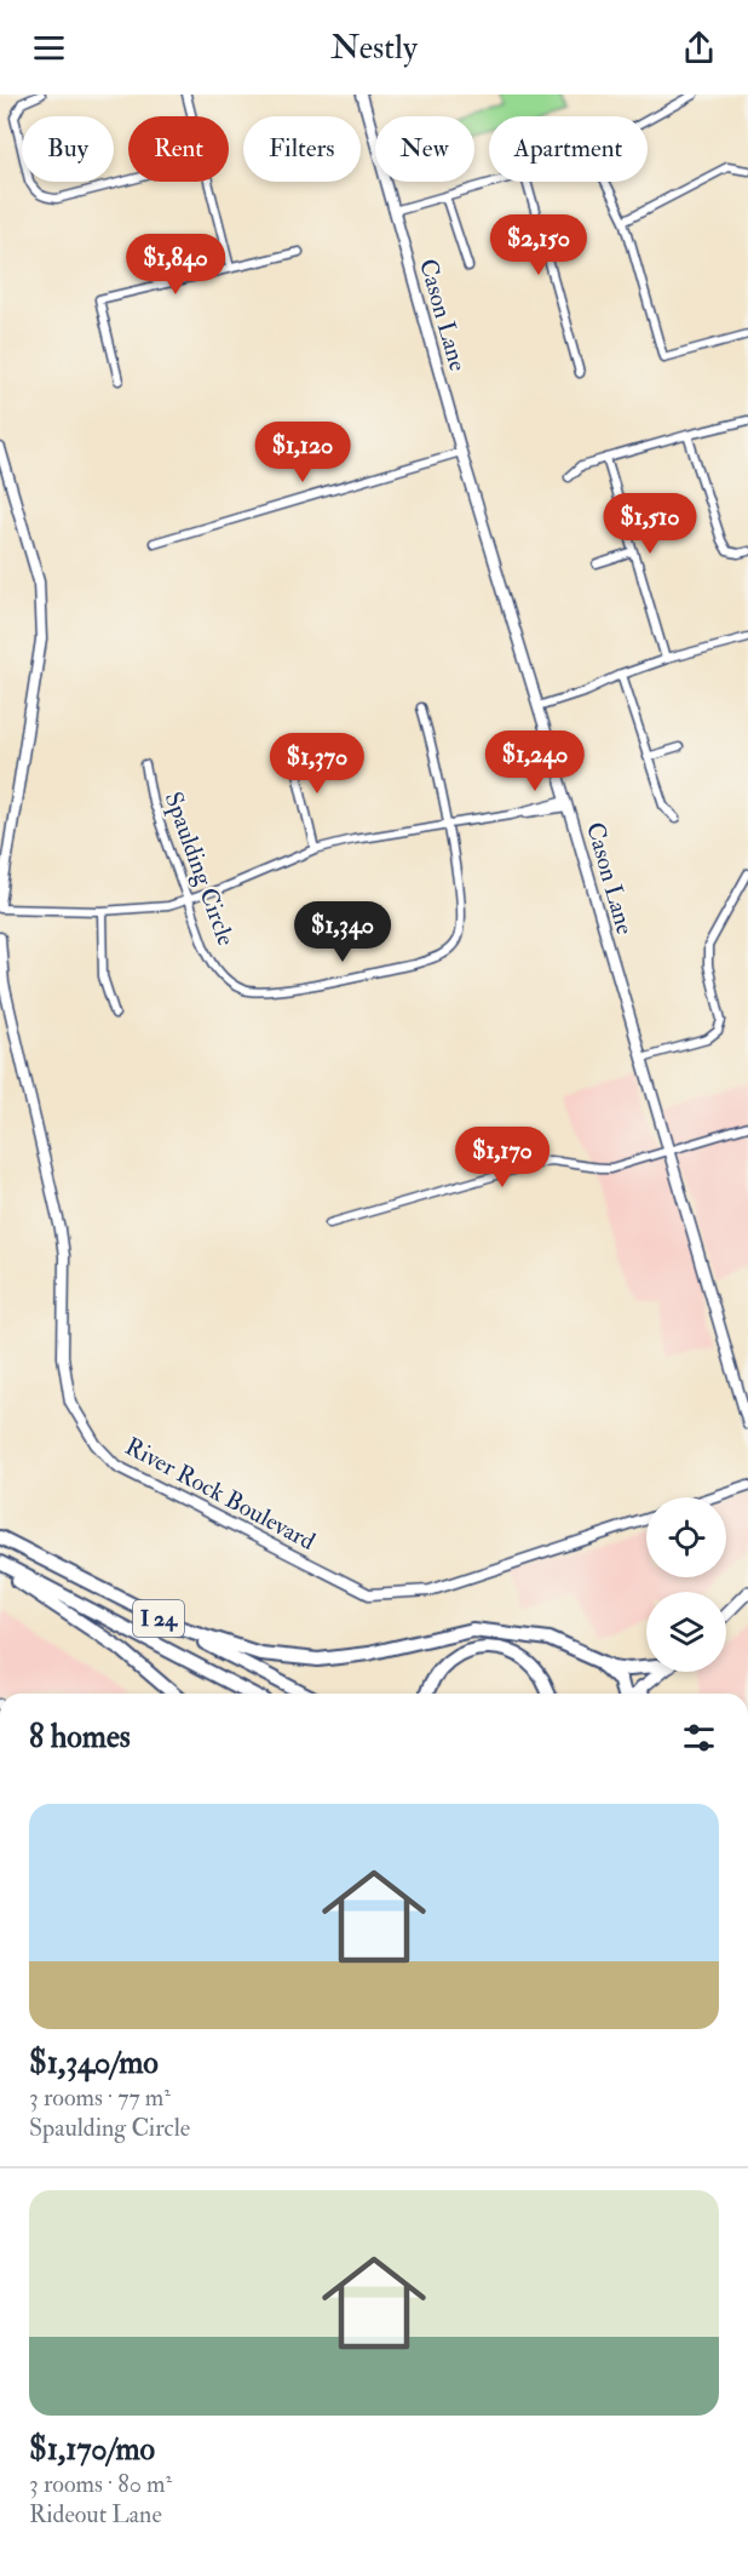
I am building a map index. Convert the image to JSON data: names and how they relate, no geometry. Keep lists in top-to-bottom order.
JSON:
{
  "streets": {
    "highway": ["I 24"],
    "street": ["Cason Lane", "Spaulding Circle", "River Rock Boulevard"]
  },
  "page": {
    "header": "Nestly",
    "chip": [
      "Buy",
      "Rent",
      "Filters",
      "New",
      "Apartment"
    ],
    "price": [
      "$2,150",
      "$1,840",
      "$1,120",
      "$1,510",
      "$1,240",
      "$1,370",
      "$1,340",
      "$1,170"
    ],
    "heading": "8 homes",
    "list": [
      {
        "name": "$1,340/mo",
        "note": "3 rooms · 77 m² · Spaulding Circle"
      },
      {
        "name": "$1,170/mo",
        "note": "3 rooms · 80 m² · Rideout Lane"
      }
    ]
  }
}
